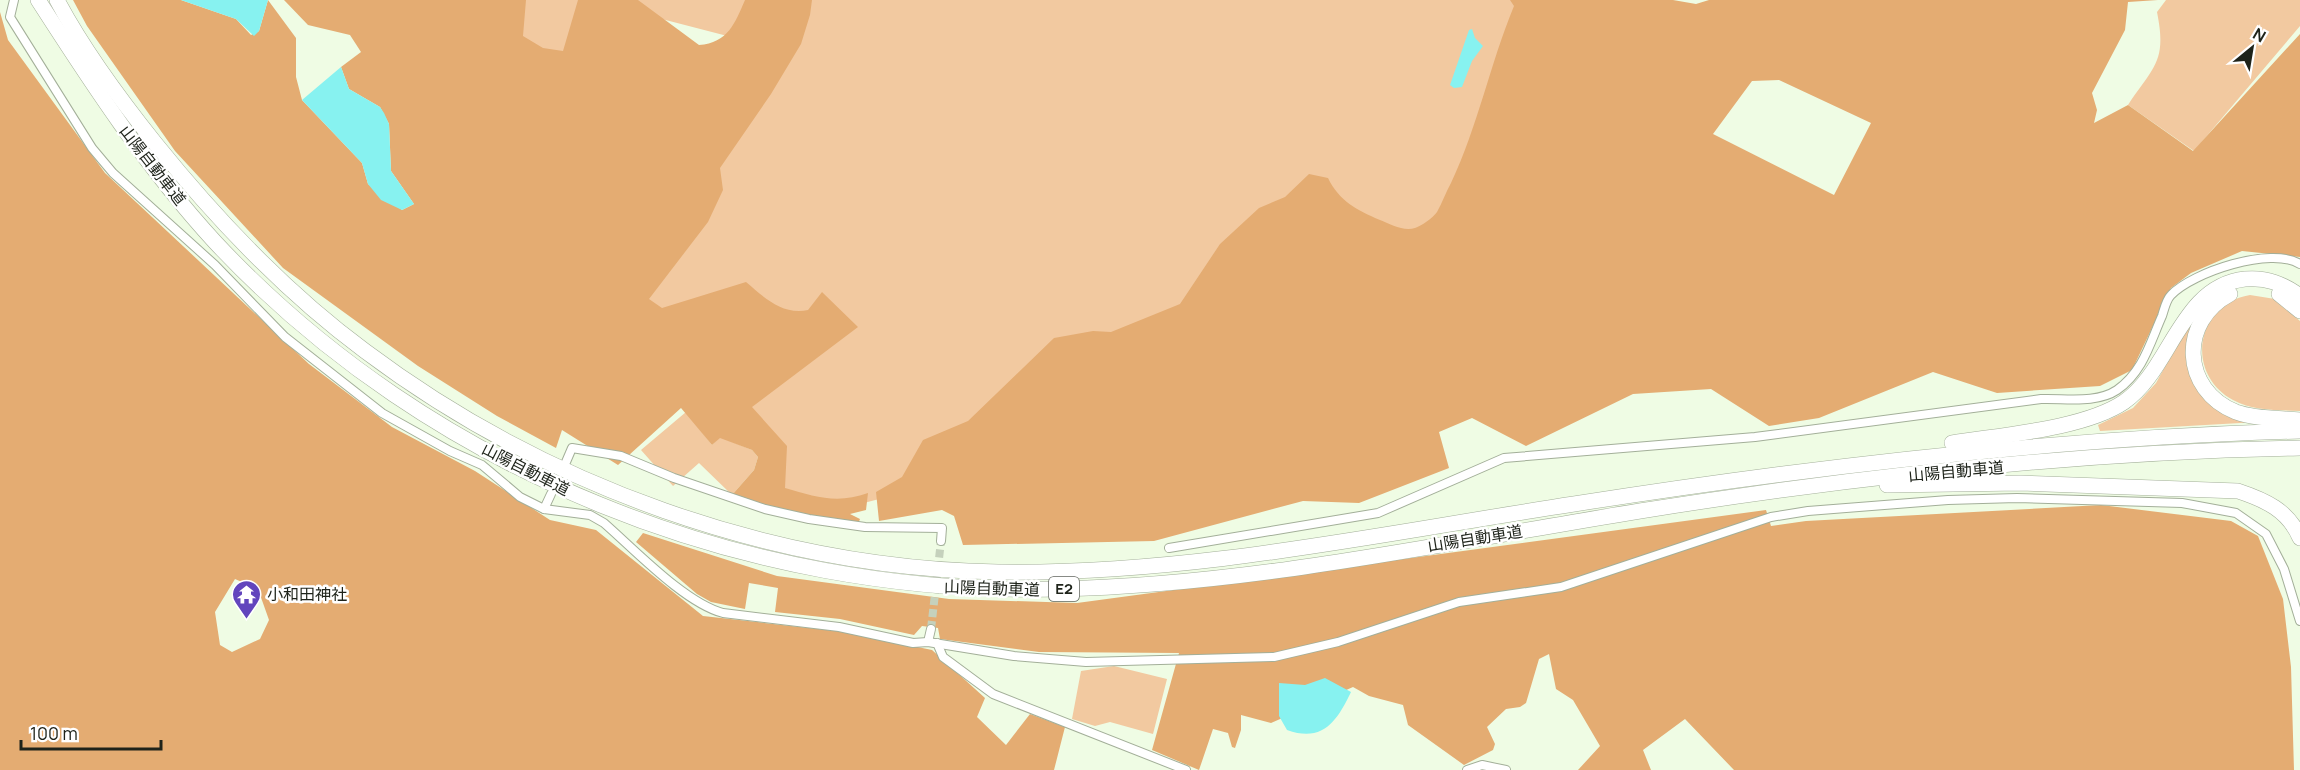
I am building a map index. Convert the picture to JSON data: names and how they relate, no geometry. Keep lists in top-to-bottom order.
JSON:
{
  "streets": {
    "highway": ["山陽自動車道", "E2"]
  },
  "places": {
    "temple": ["小和田神社"]
  },
  "scale_bar": "100 m",
  "north": "top right"
}
